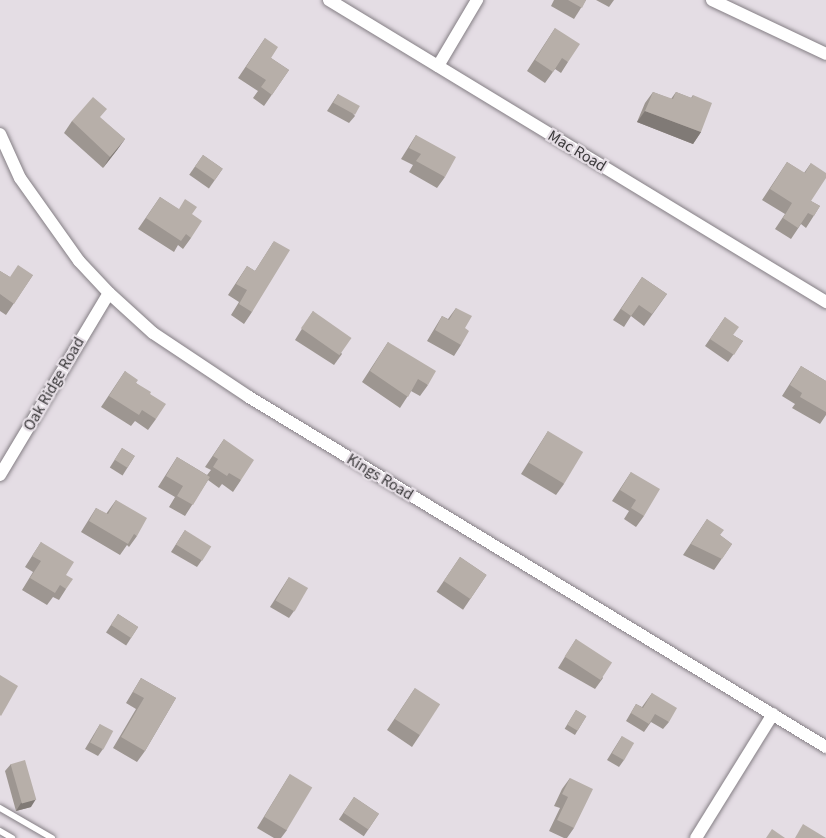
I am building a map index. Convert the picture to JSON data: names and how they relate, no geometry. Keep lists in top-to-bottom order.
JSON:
{
  "streets": {
    "street": ["Mac Road", "Oak Ridge Road", "Kings Road"]
  },
  "crossings": [
    ["Oak Ridge Road", "Kings Road"]
  ]
}
